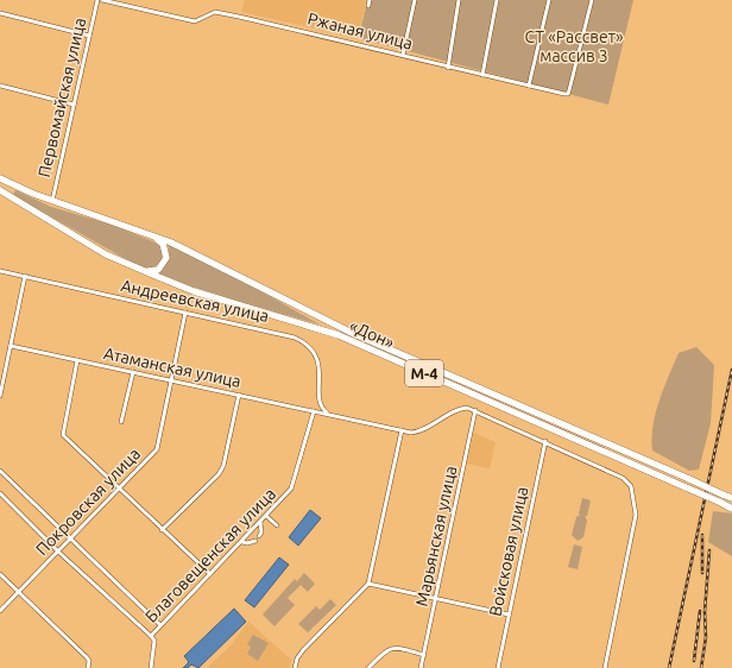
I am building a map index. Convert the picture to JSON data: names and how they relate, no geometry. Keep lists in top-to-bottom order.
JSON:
{
  "streets": {
    "highway": ["«Дон»", "М-4"],
    "street": [
      "Ржаная улица",
      "Первомайская улица",
      "Андреевская улица",
      "Атаманская улица",
      "Покровская улица",
      "Марьянская улица",
      "Войсковая улица",
      "Благовещенская улица"
    ]
  },
  "crossings": [
    ["Первомайская улица", "«Дон»"],
    ["Андреевская улица", "Атаманская улица"],
    ["Андреевская улица", "Покровская улица"],
    ["«Дон»", "М-4"],
    ["Атаманская улица", "Покровская улица"],
    ["Атаманская улица", "Марьянская улица"],
    ["Атаманская улица", "Благовещенская улица"]
  ],
  "parks": ["СТ «Рассвет» массив 3"]
}
